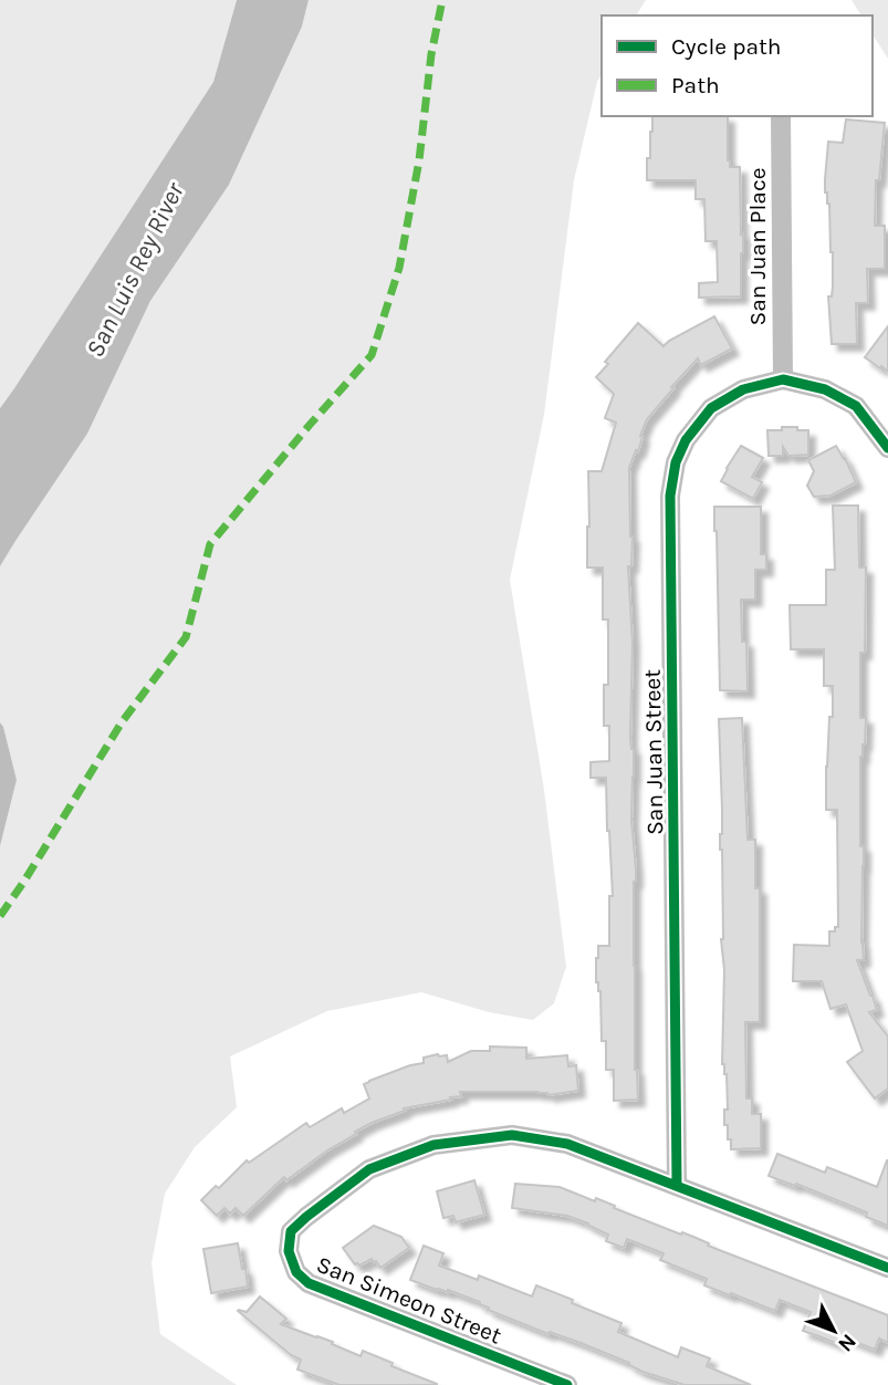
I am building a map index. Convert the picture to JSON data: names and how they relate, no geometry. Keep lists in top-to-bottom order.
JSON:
{
  "streets": {
    "street": ["San Juan Place", "San Juan Street", "San Simeon Street"]
  },
  "crossings": [
    ["San Juan Place", "San Juan Street"],
    ["San Juan Street", "San Simeon Street"]
  ],
  "water": ["San Luis Rey River"],
  "legend": ["Cycle path", "Path"],
  "north": "bottom right"
}
